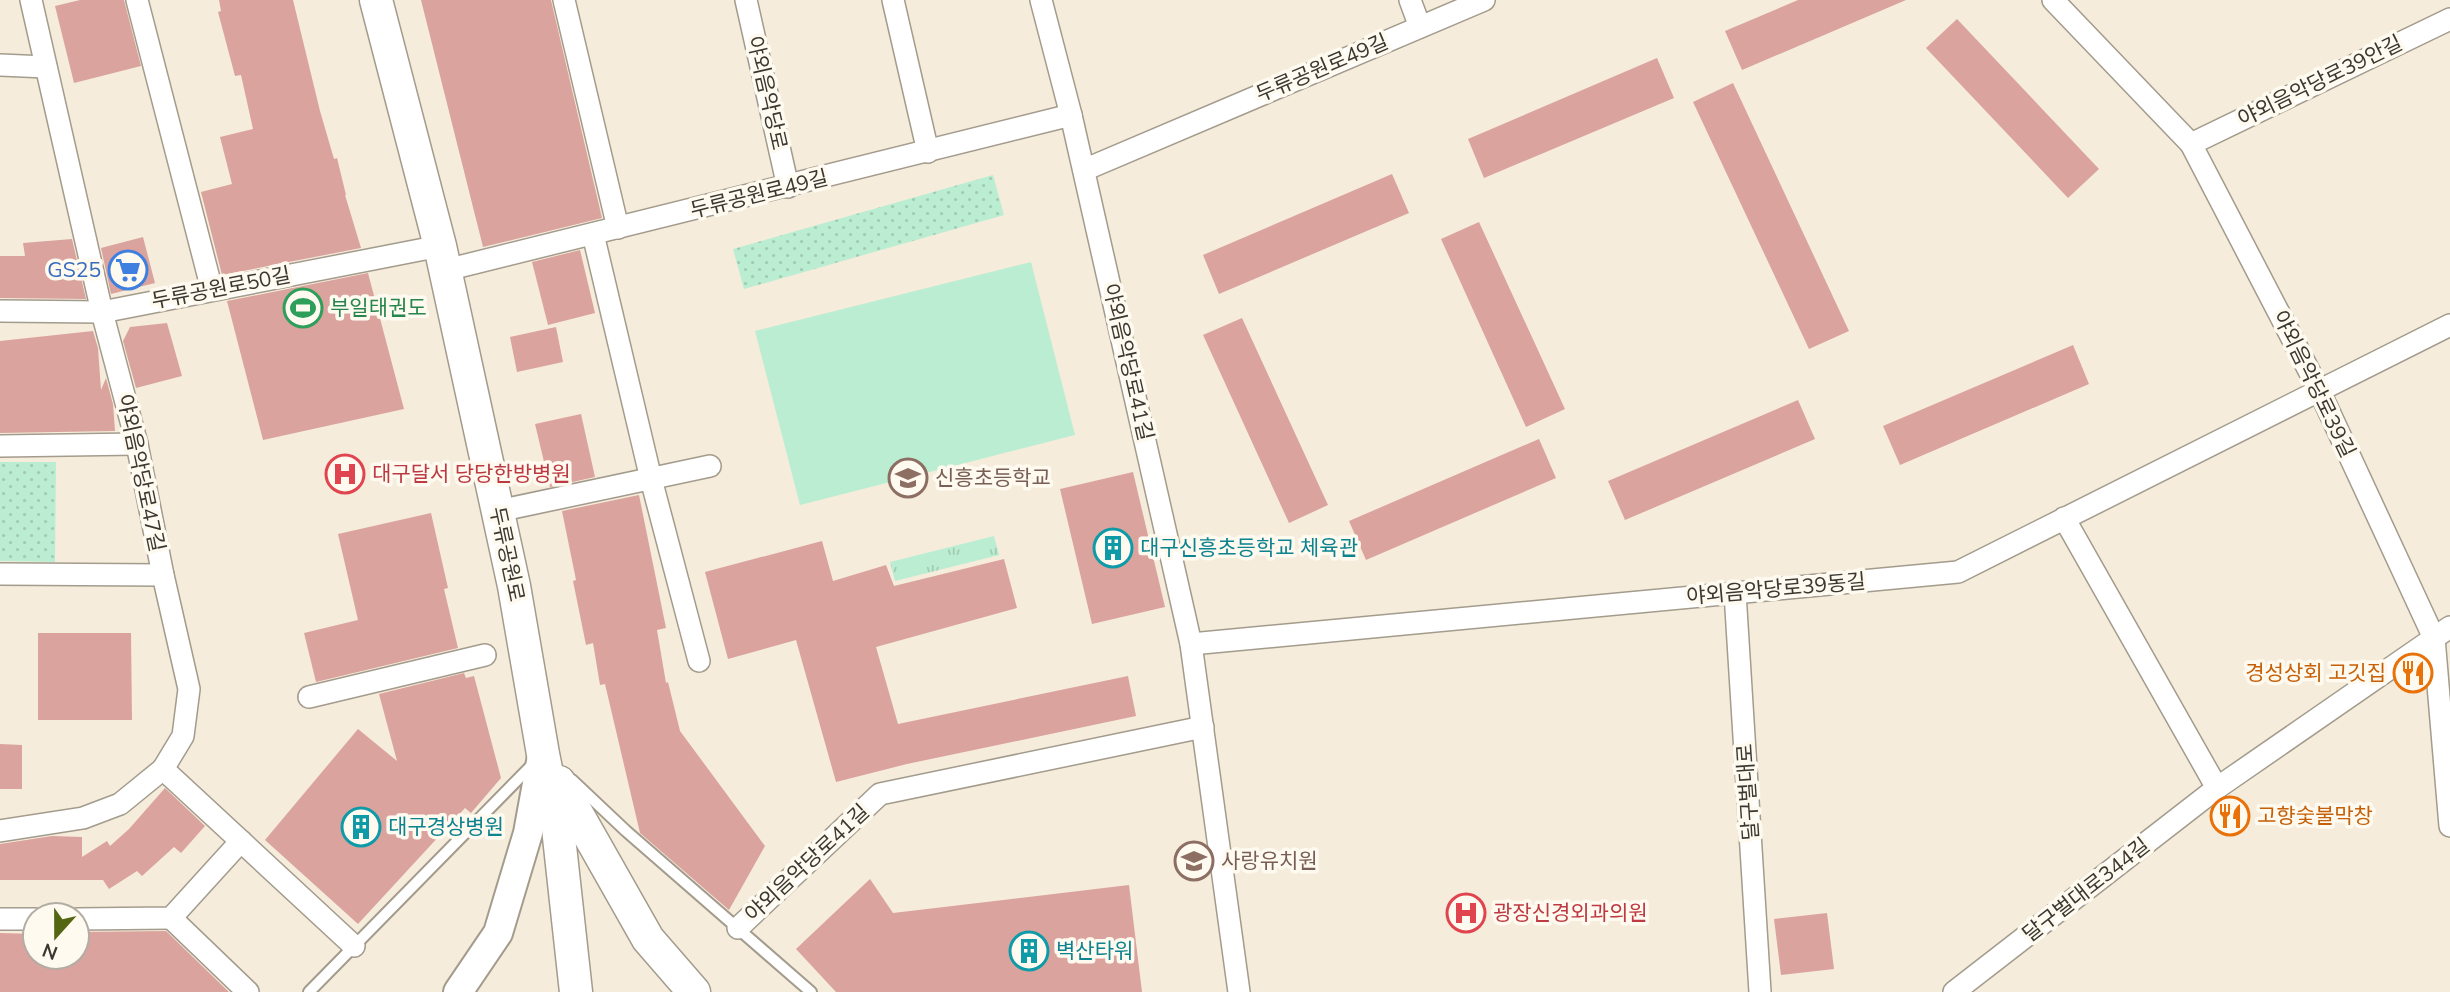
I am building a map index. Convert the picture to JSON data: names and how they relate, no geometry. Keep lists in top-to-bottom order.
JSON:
{
  "streets": {
    "main road": ["두류공원로"],
    "street": [
      "두류공원로49길",
      "야외음악당로39안길",
      "야외음악당로",
      "두류공원로50길",
      "야외음악당로41길",
      "야외음악당로39길",
      "야외음악당로47길",
      "야외음악당로39동길",
      "달구벌대로",
      "달구벌대로344길"
    ]
  },
  "crossings": [
    ["두류공원로49길", "야외음악당로"],
    ["두류공원로49길", "두류공원로50길"],
    ["두류공원로49길", "야외음악당로41길"],
    ["두류공원로49길", "두류공원로"],
    ["야외음악당로39안길", "야외음악당로39길"],
    ["두류공원로50길", "야외음악당로47길"],
    ["두류공원로50길", "두류공원로"],
    ["야외음악당로41길", "야외음악당로39동길"],
    ["야외음악당로39길", "야외음악당로39동길"],
    ["야외음악당로39길", "달구벌대로344길"],
    ["야외음악당로39동길", "달구벌대로"]
  ],
  "places": {
    "supermarket": ["GS25"],
    "sports": ["부일태권도"],
    "hospital": ["대구달서 당당한방병원", "광장신경외과의원"],
    "school or university": ["신흥초등학교", "사랑유치원"],
    "building": ["대구신흥초등학교 체육관", "대구경상병원", "벽산타워"],
    "restaurant": ["경성상회 고깃집", "고향숯불막창"]
  },
  "north": "bottom"
}
